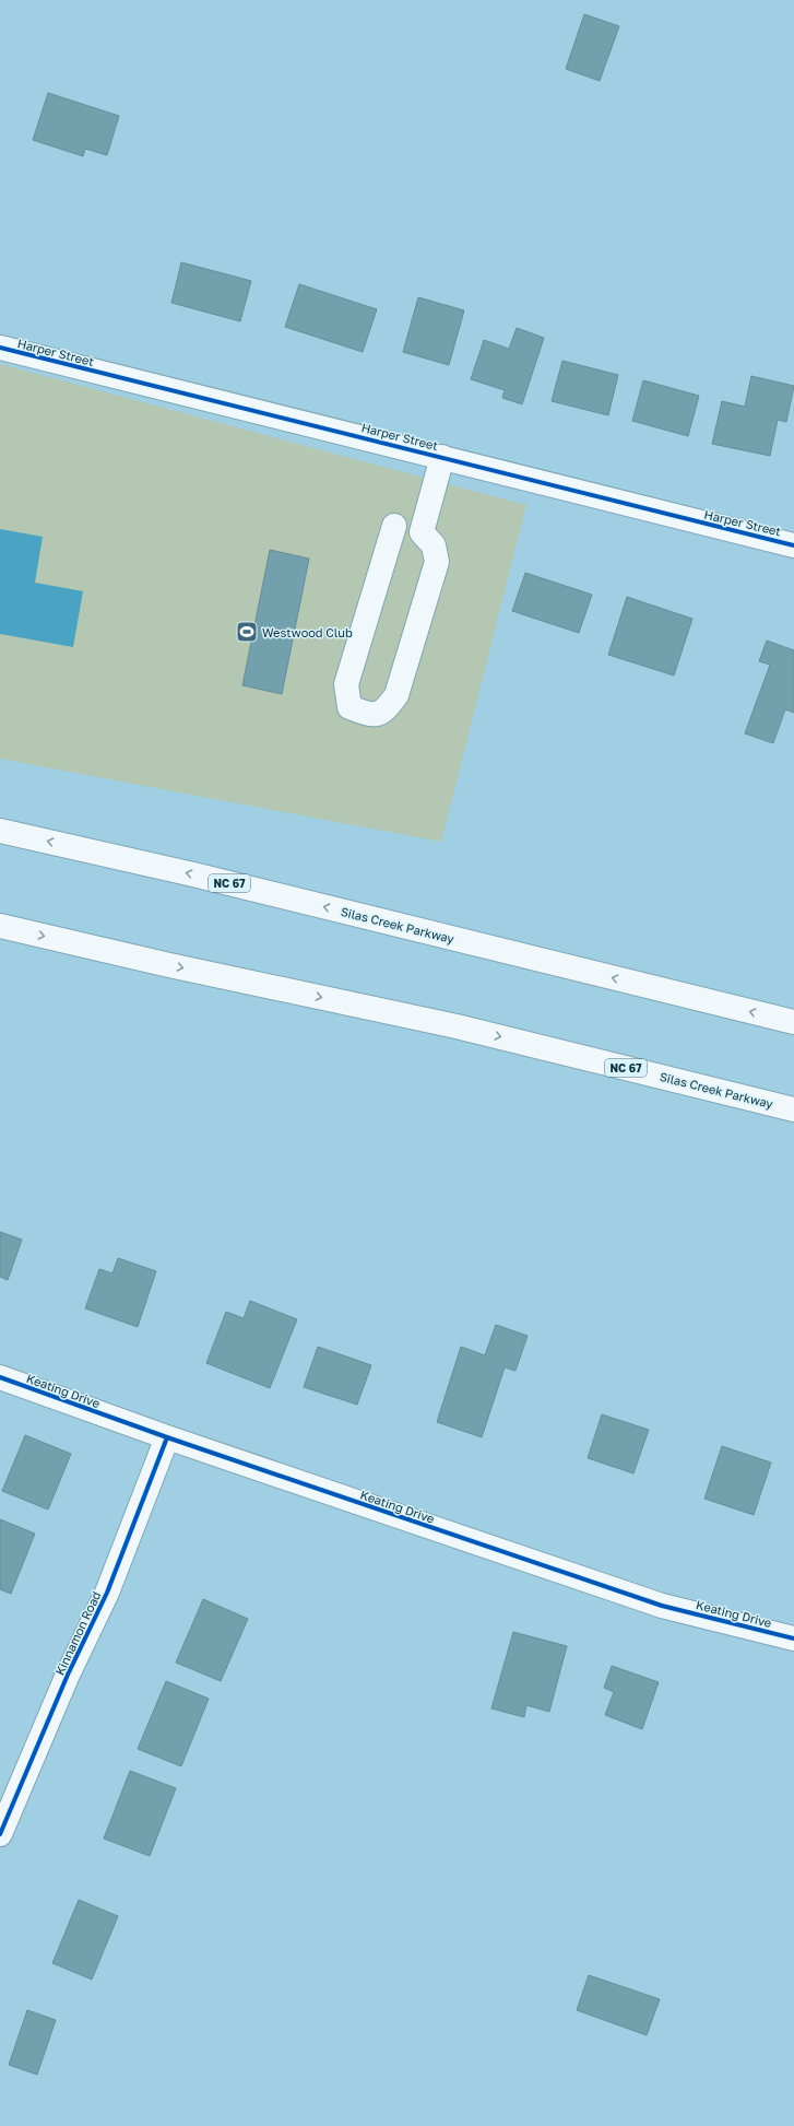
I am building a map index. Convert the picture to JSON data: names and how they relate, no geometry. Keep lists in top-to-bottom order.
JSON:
{
  "streets": {
    "street": [
      "Harper Street",
      "NC 67",
      "Silas Creek Parkway",
      "Keating Drive",
      "Kinnamon Road"
    ]
  },
  "crossings": [
    ["Keating Drive", "Kinnamon Road"]
  ],
  "places": {
    "sports": ["Westwood Club"]
  }
}
